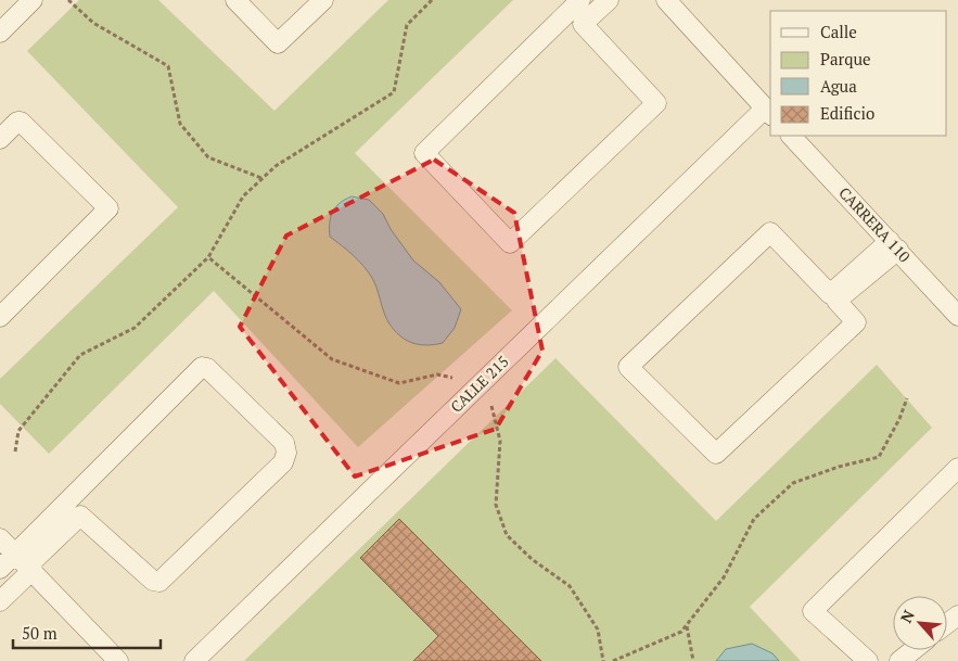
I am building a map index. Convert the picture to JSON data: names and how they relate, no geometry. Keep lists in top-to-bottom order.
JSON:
{
  "streets": {
    "street": ["CARRERA 110", "CALLE 215"]
  },
  "legend": [
    "Calle",
    "Parque",
    "Agua",
    "Edificio"
  ],
  "scale_bar": "50 m",
  "north": "top left"
}
